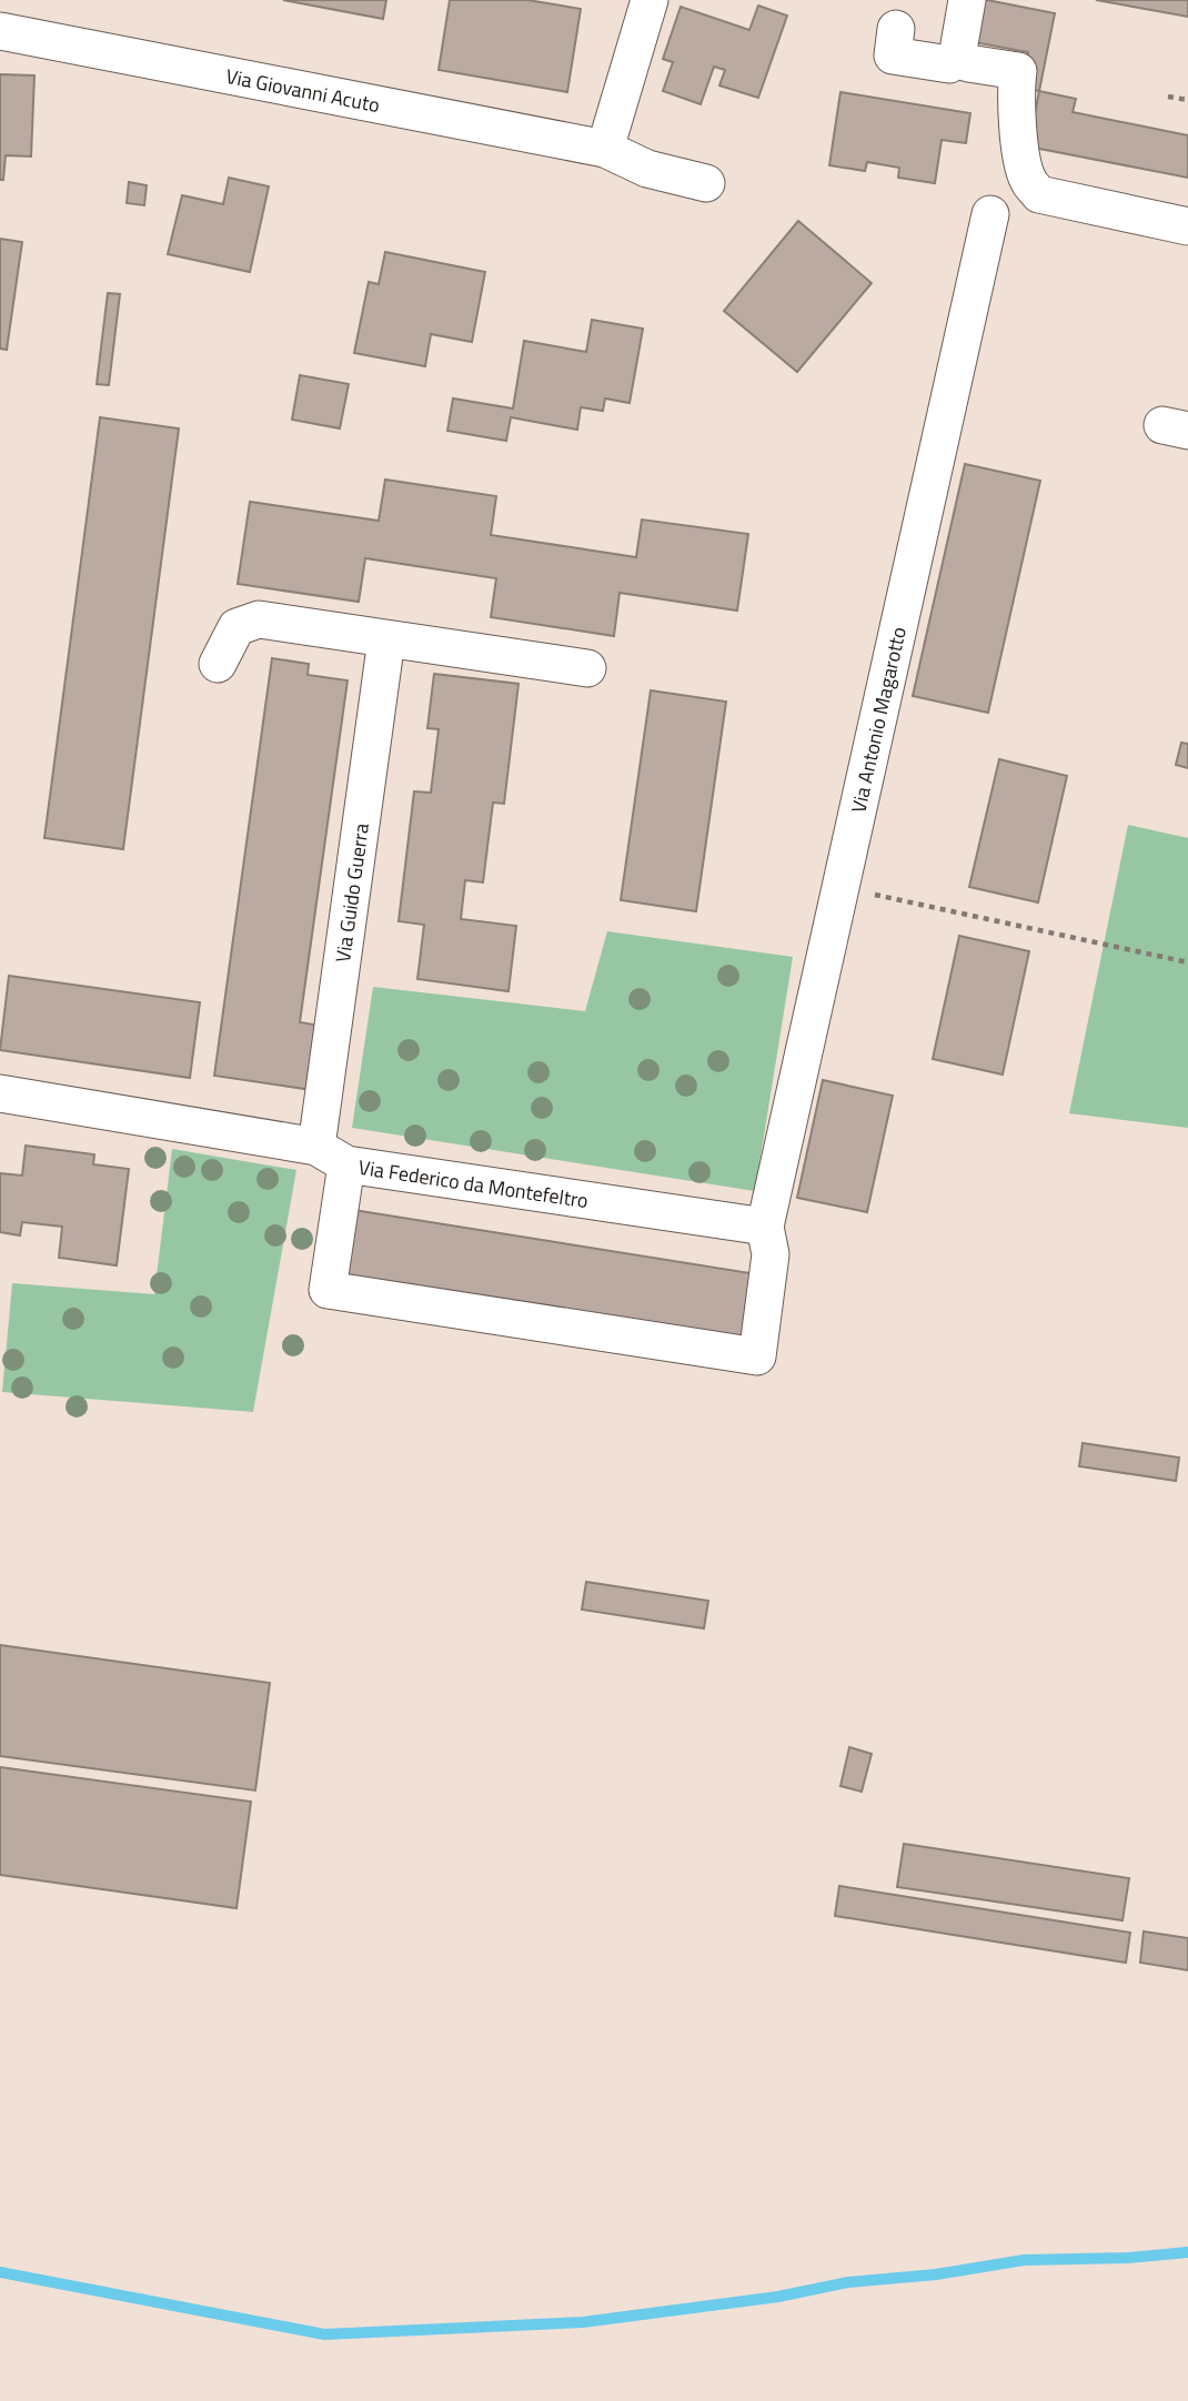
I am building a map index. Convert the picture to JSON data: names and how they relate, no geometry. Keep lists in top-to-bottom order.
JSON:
{
  "streets": {
    "street": [
      "Via Giovanni Acuto",
      "Via Antonio Magarotto",
      "Via Guido Guerra",
      "Via Federico da Montefeltro"
    ]
  },
  "crossings": [
    ["Via Antonio Magarotto", "Via Guido Guerra"],
    ["Via Antonio Magarotto", "Via Federico da Montefeltro"],
    ["Via Guido Guerra", "Via Federico da Montefeltro"]
  ]
}
